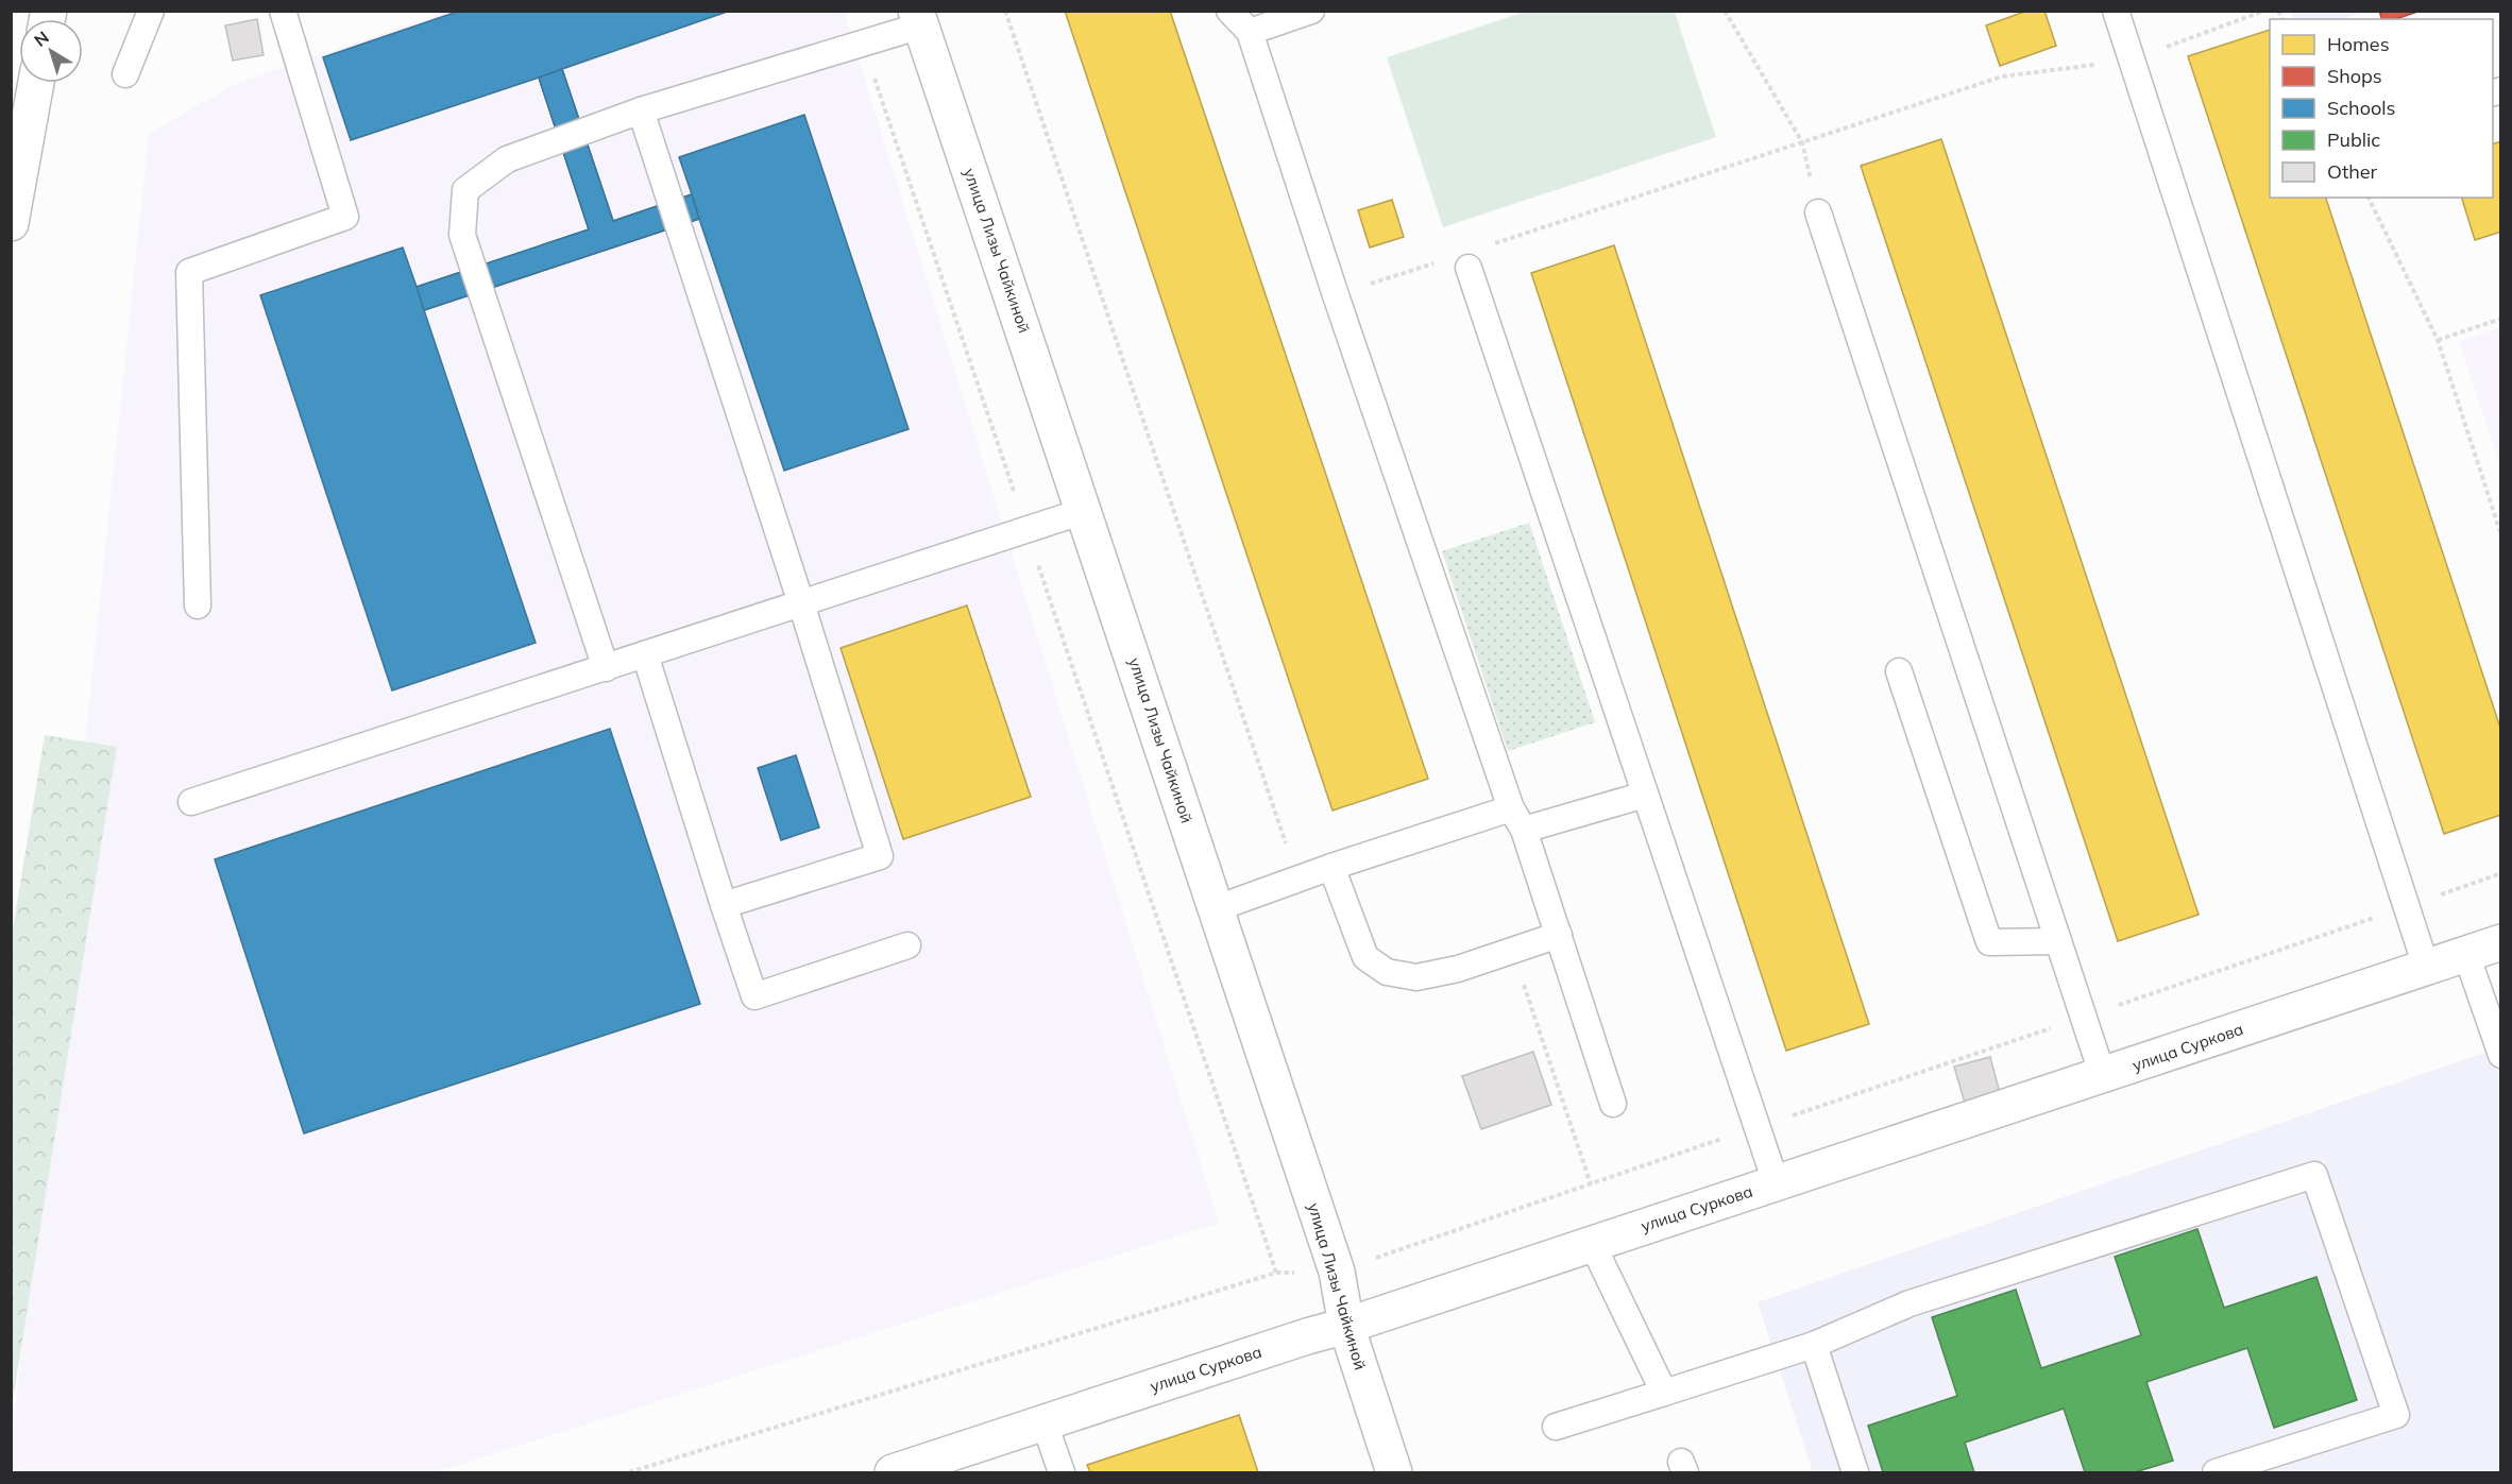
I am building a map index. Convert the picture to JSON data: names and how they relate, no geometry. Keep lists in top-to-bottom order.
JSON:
{
  "streets": {
    "street": ["улица Лизы Чайкиной", "улица Суркова"]
  },
  "crossings": [
    ["улица Лизы Чайкиной", "улица Суркова"]
  ],
  "legend": [
    "Homes",
    "Shops",
    "Schools",
    "Public",
    "Other"
  ],
  "north": "top left"
}
